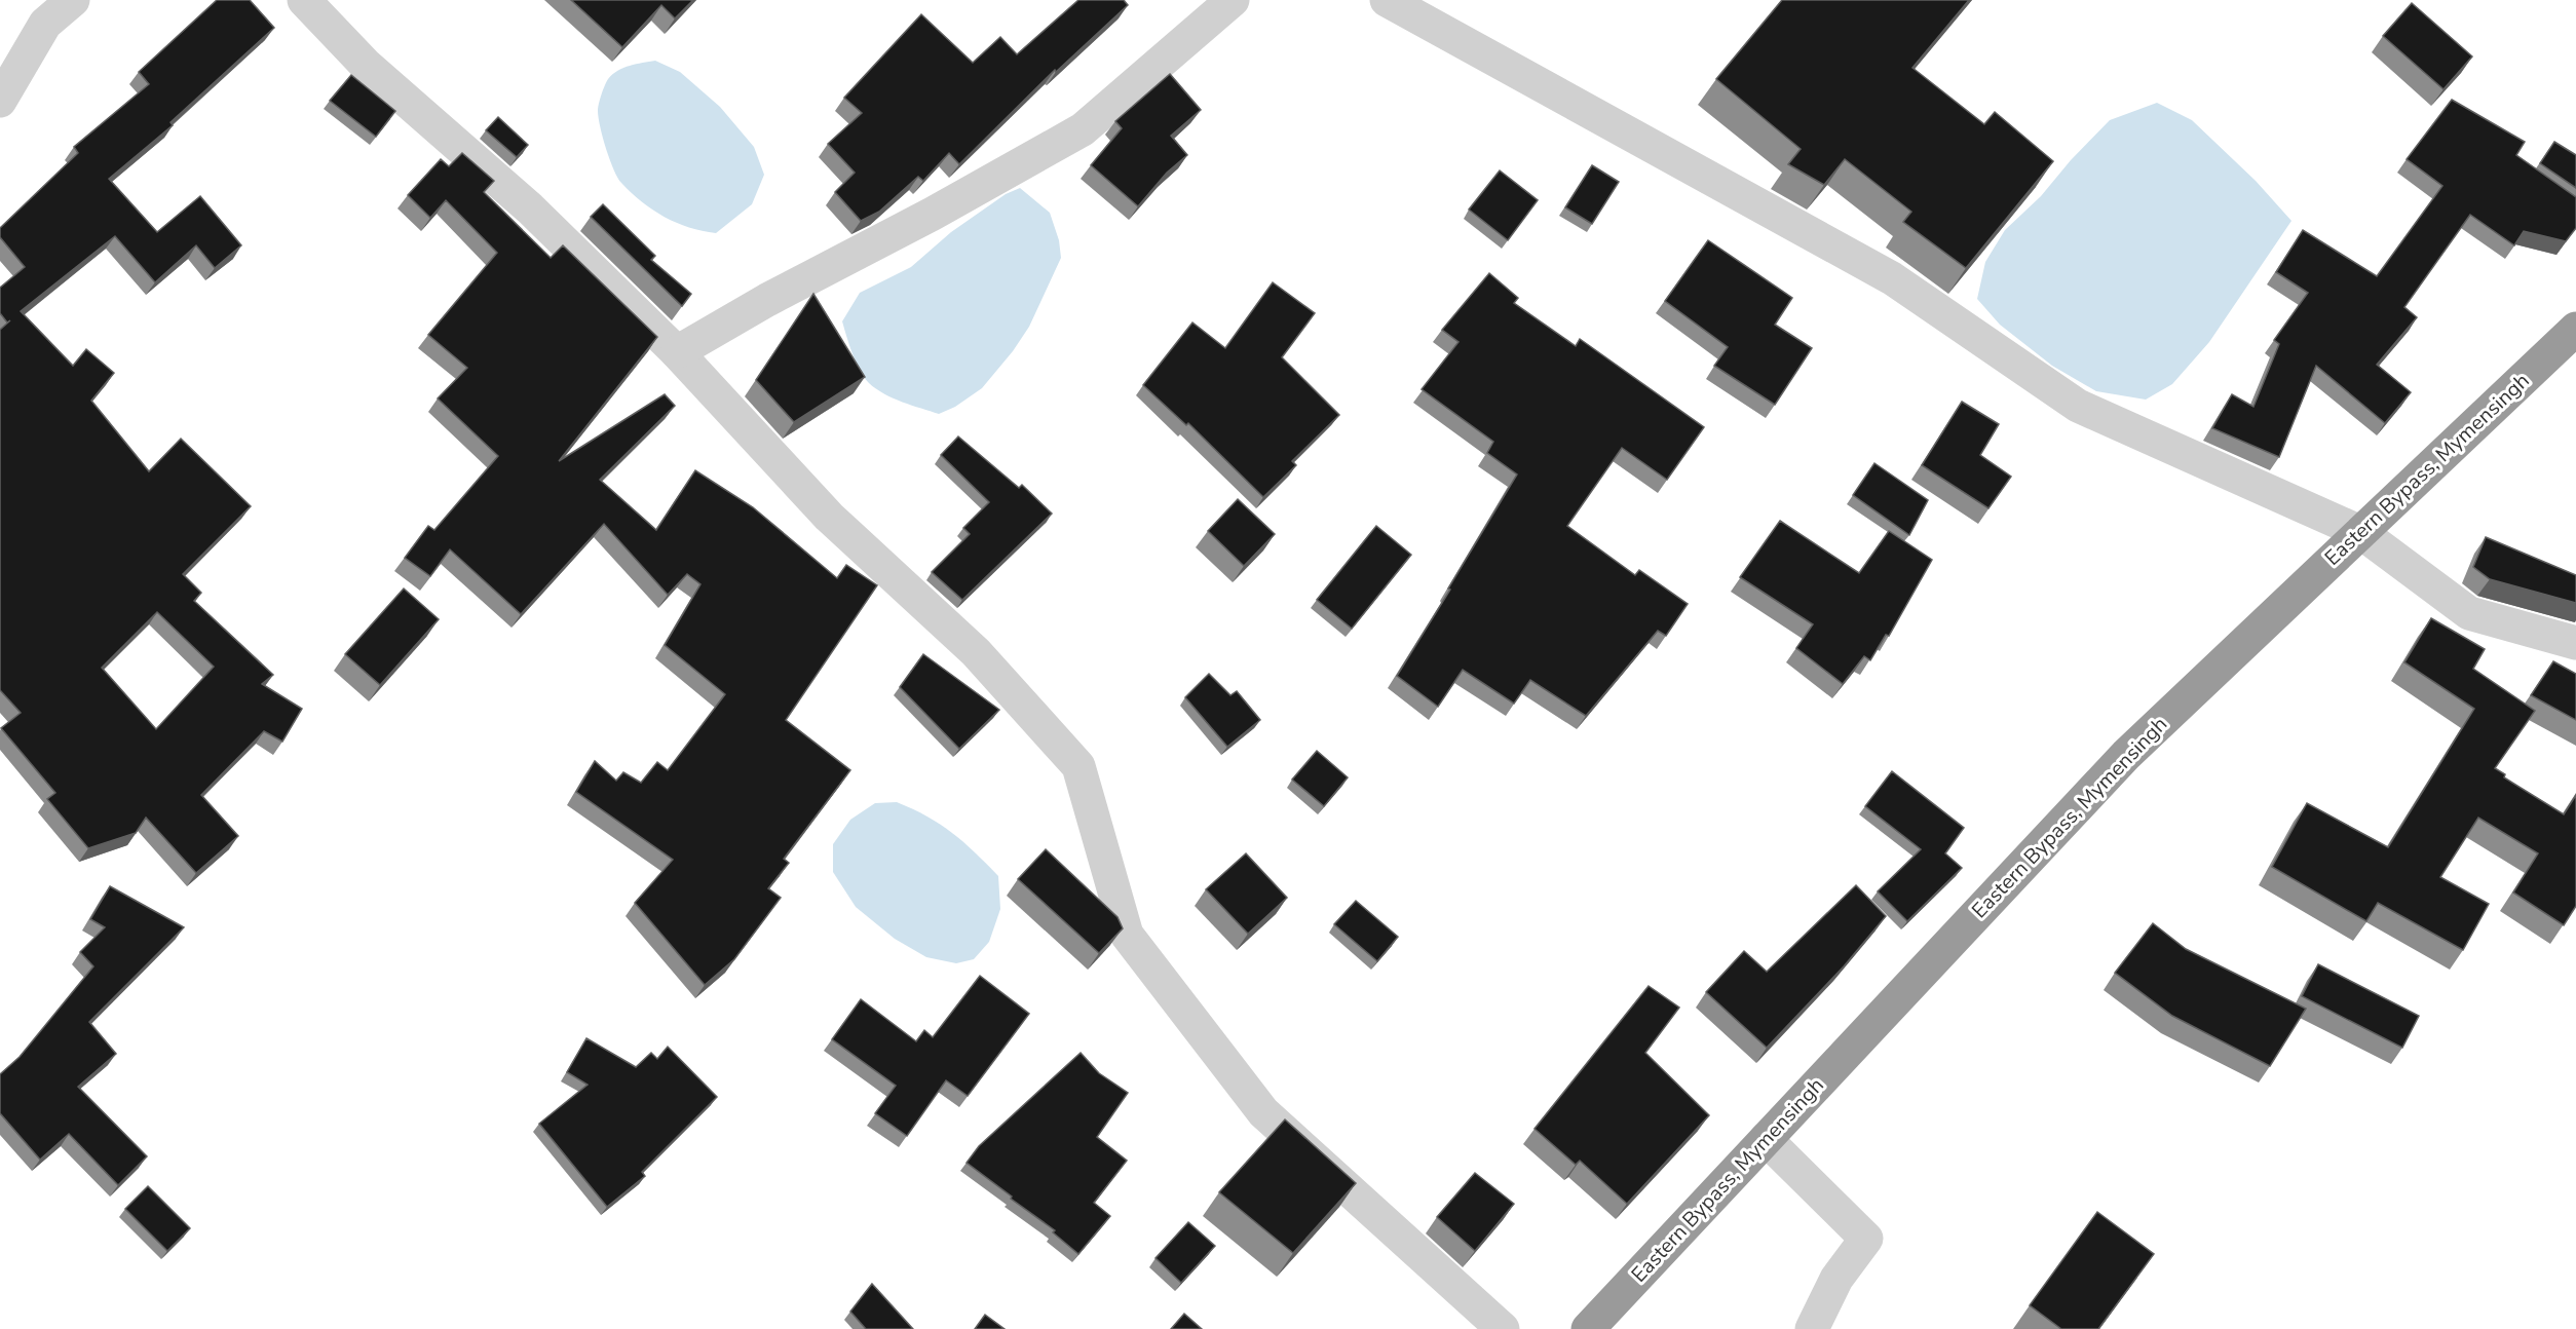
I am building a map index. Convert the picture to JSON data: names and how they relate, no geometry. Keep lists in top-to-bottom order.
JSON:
{
  "streets": {
    "highway": ["Eastern Bypass, Mymensingh"]
  }
}
